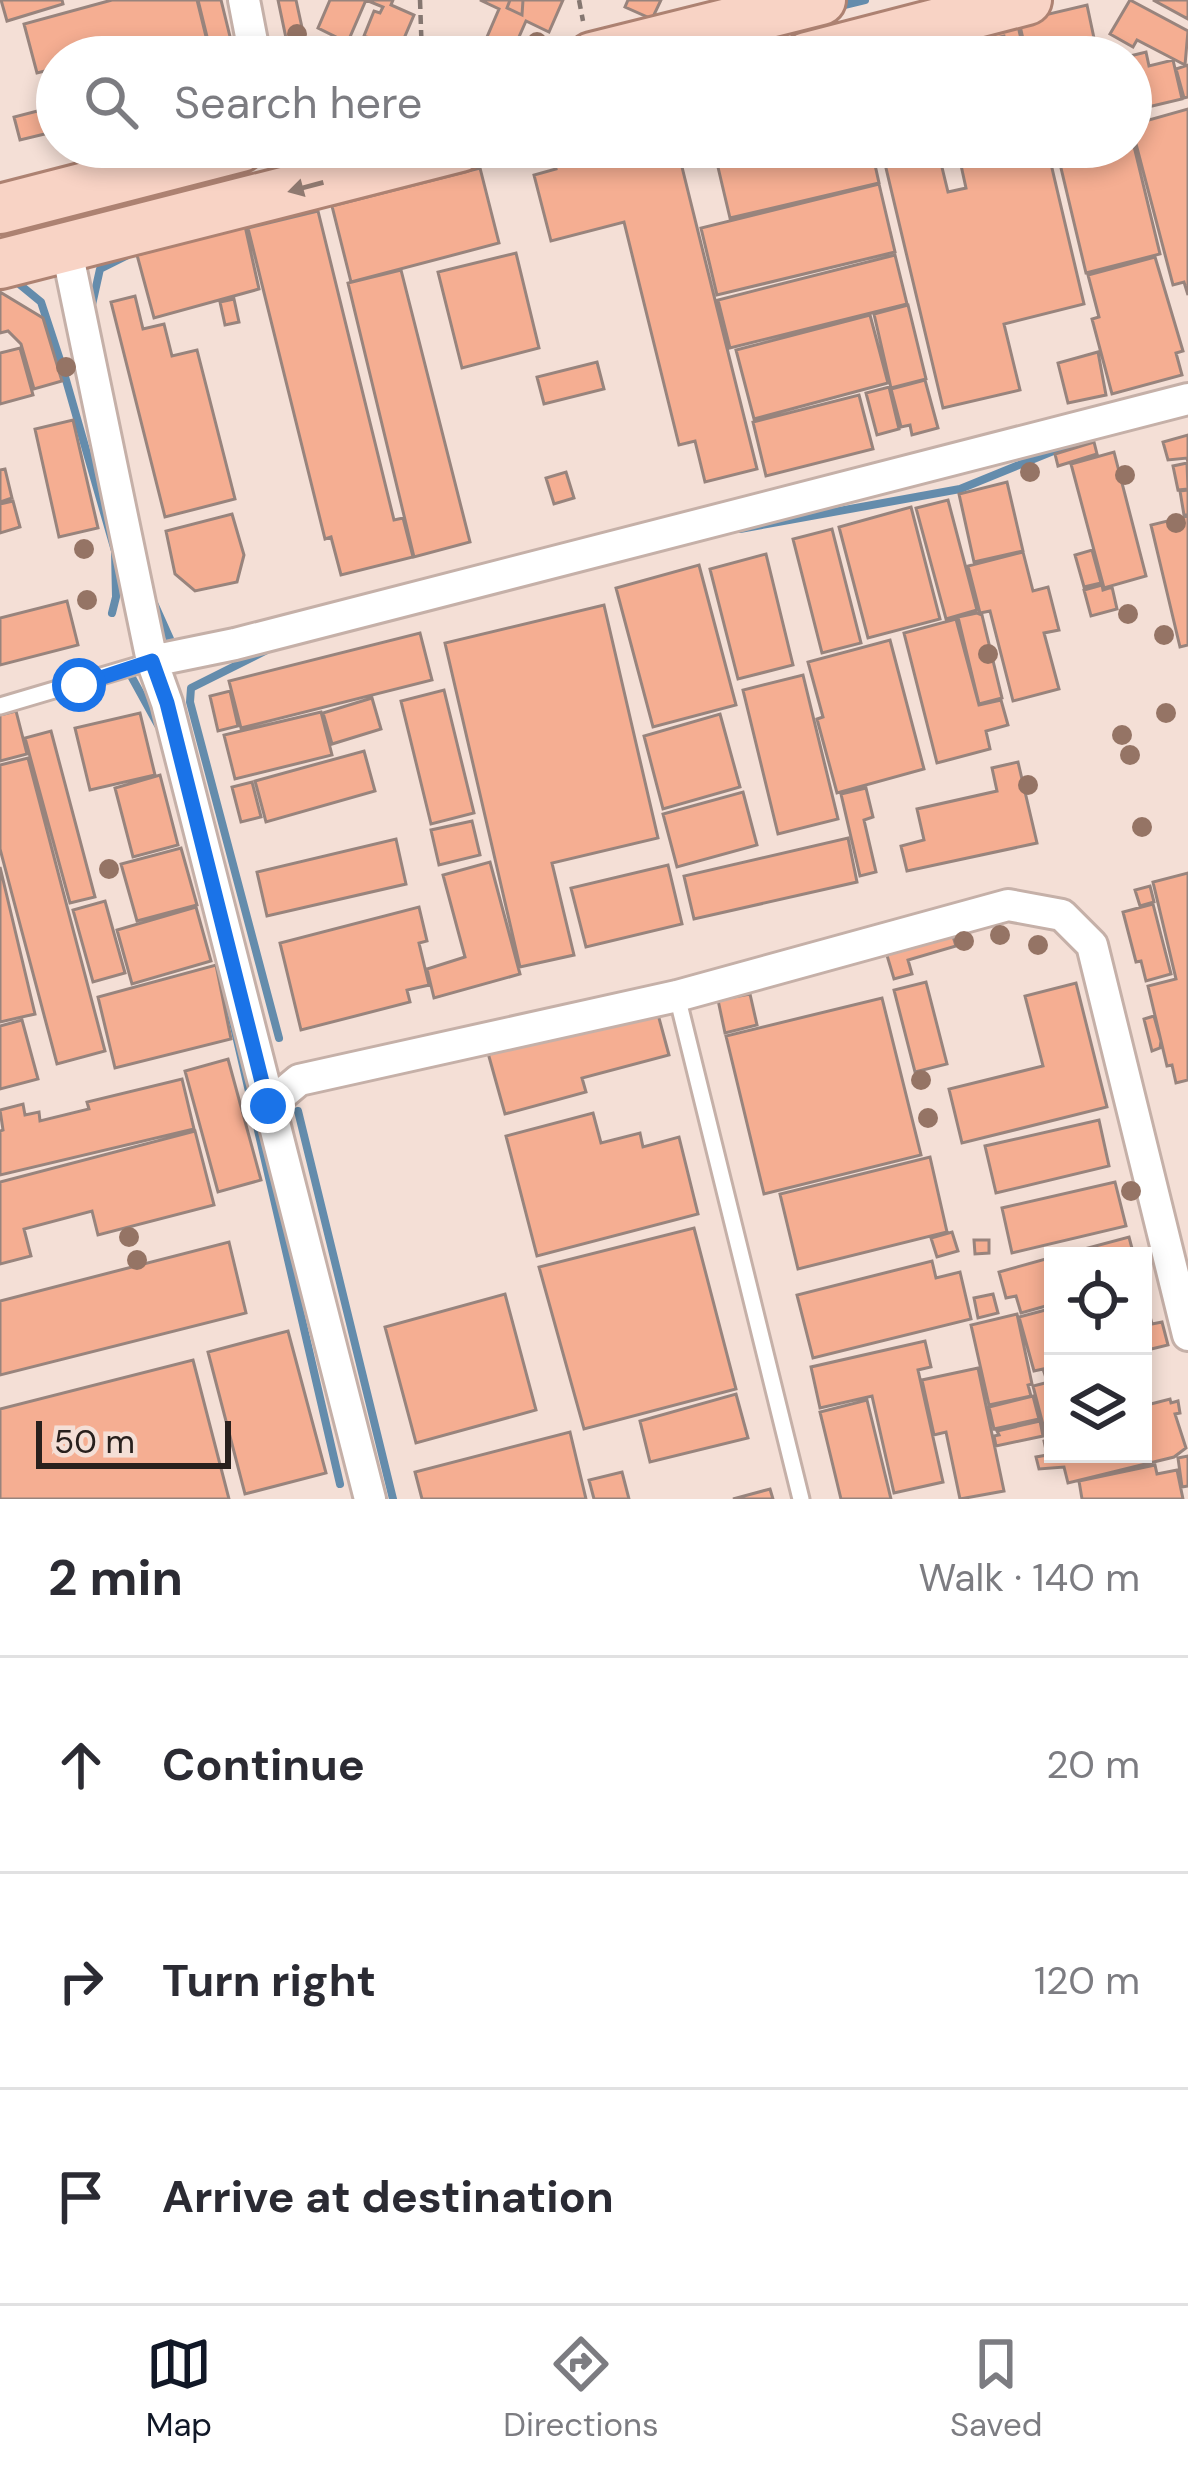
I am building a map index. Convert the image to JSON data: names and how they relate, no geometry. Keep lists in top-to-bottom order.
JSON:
{
  "scale_bar": "50 m",
  "page": {
    "search": "Search here",
    "scale": "50 m",
    "heading": ["2 min", "Walk · 140 m"],
    "list": [
      ["Continue", "20 m"],
      ["Turn right", "120 m"],
      "Arrive at destination"
    ],
    "nav": ["Map", "Directions", "Saved"]
  }
}
